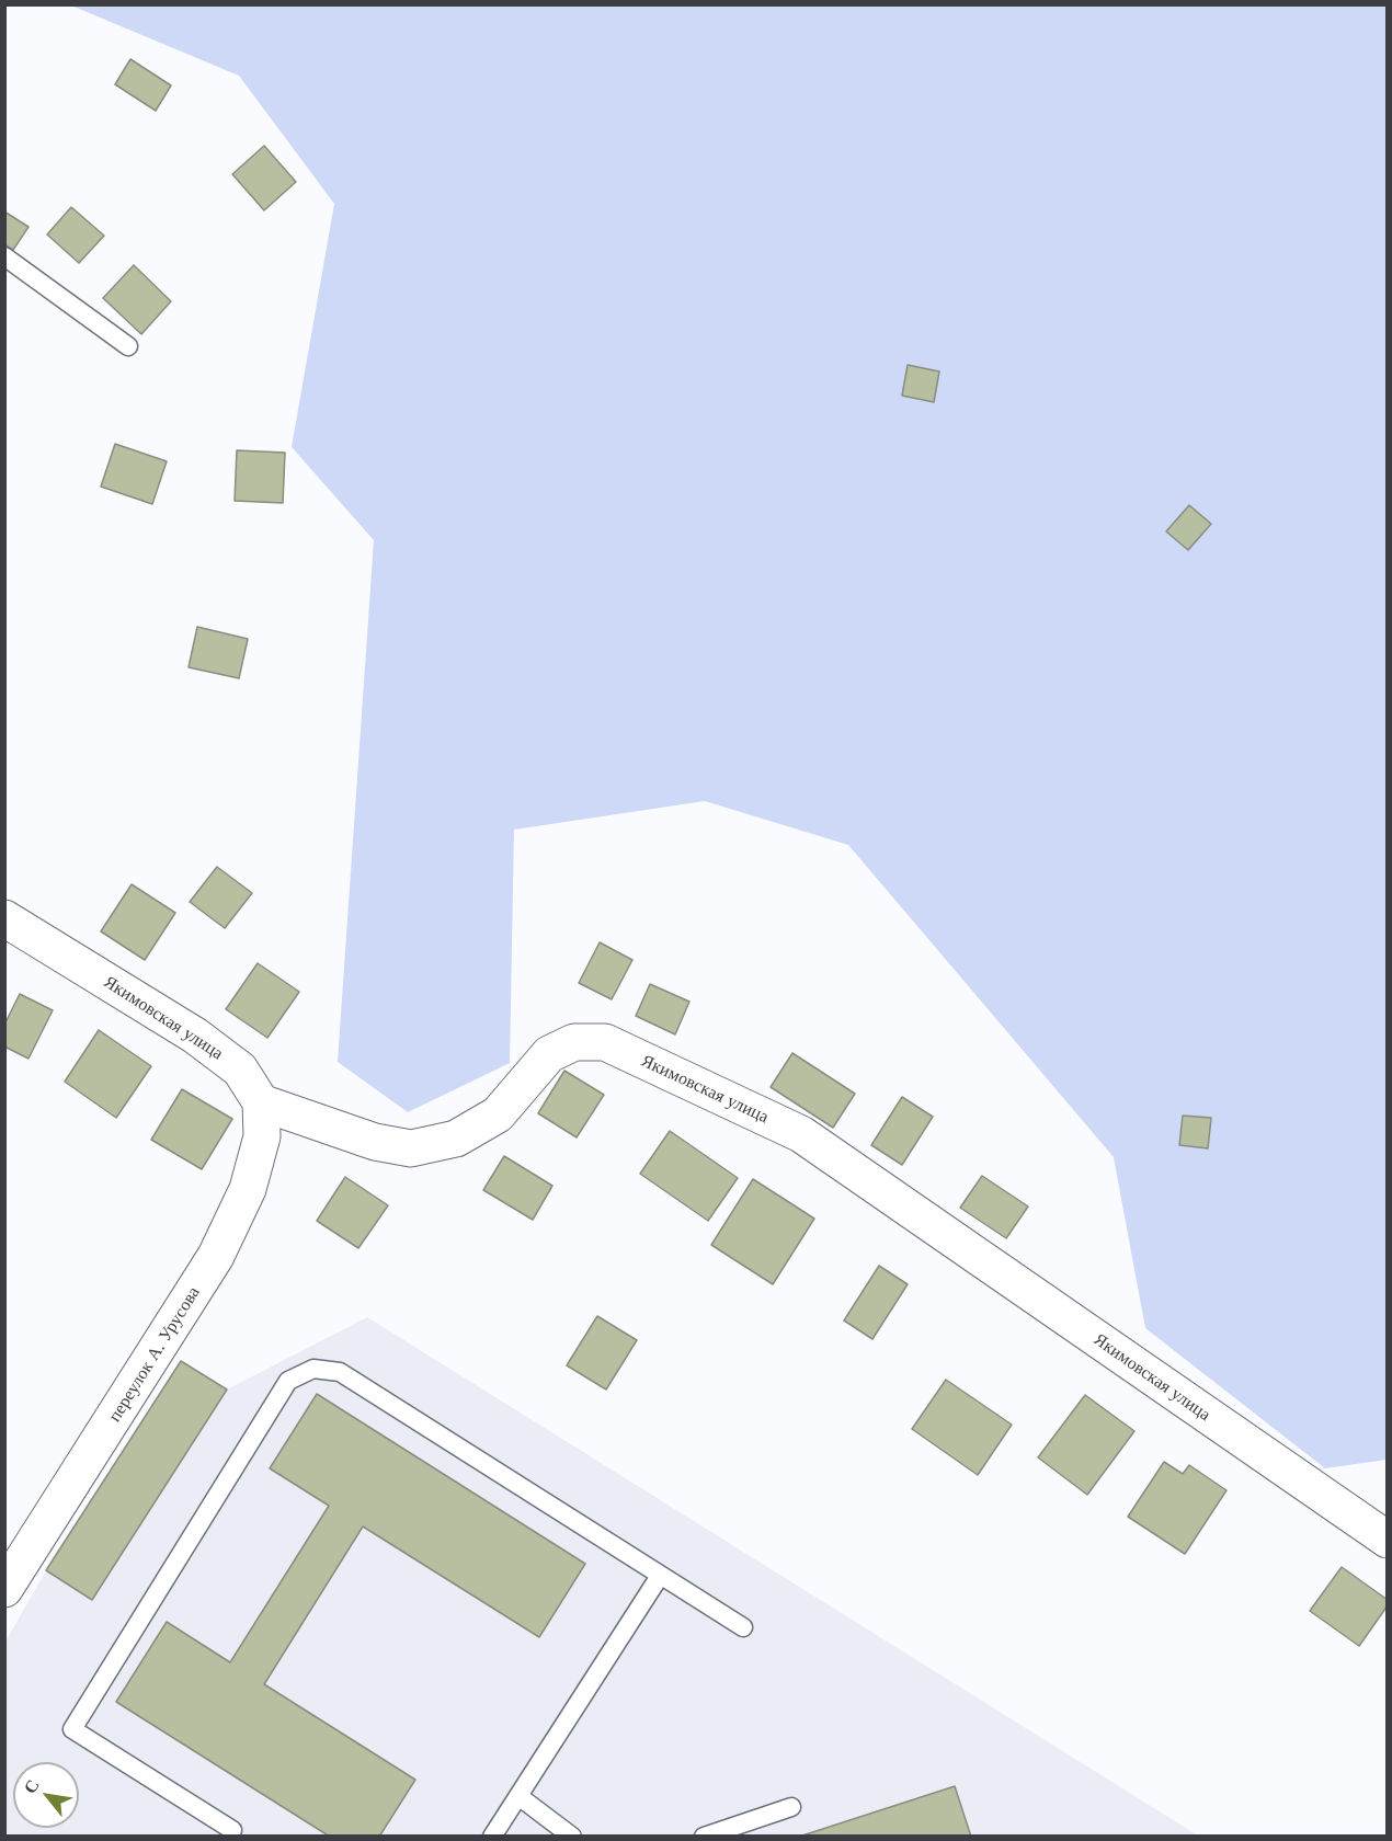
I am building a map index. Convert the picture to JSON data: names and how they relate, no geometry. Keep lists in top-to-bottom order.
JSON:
{
  "streets": {
    "street": ["Якимовская улица", "переулок А. Урусова"]
  },
  "crossings": [
    ["Якимовская улица", "переулок А. Урусова"]
  ],
  "north": "top left"
}
